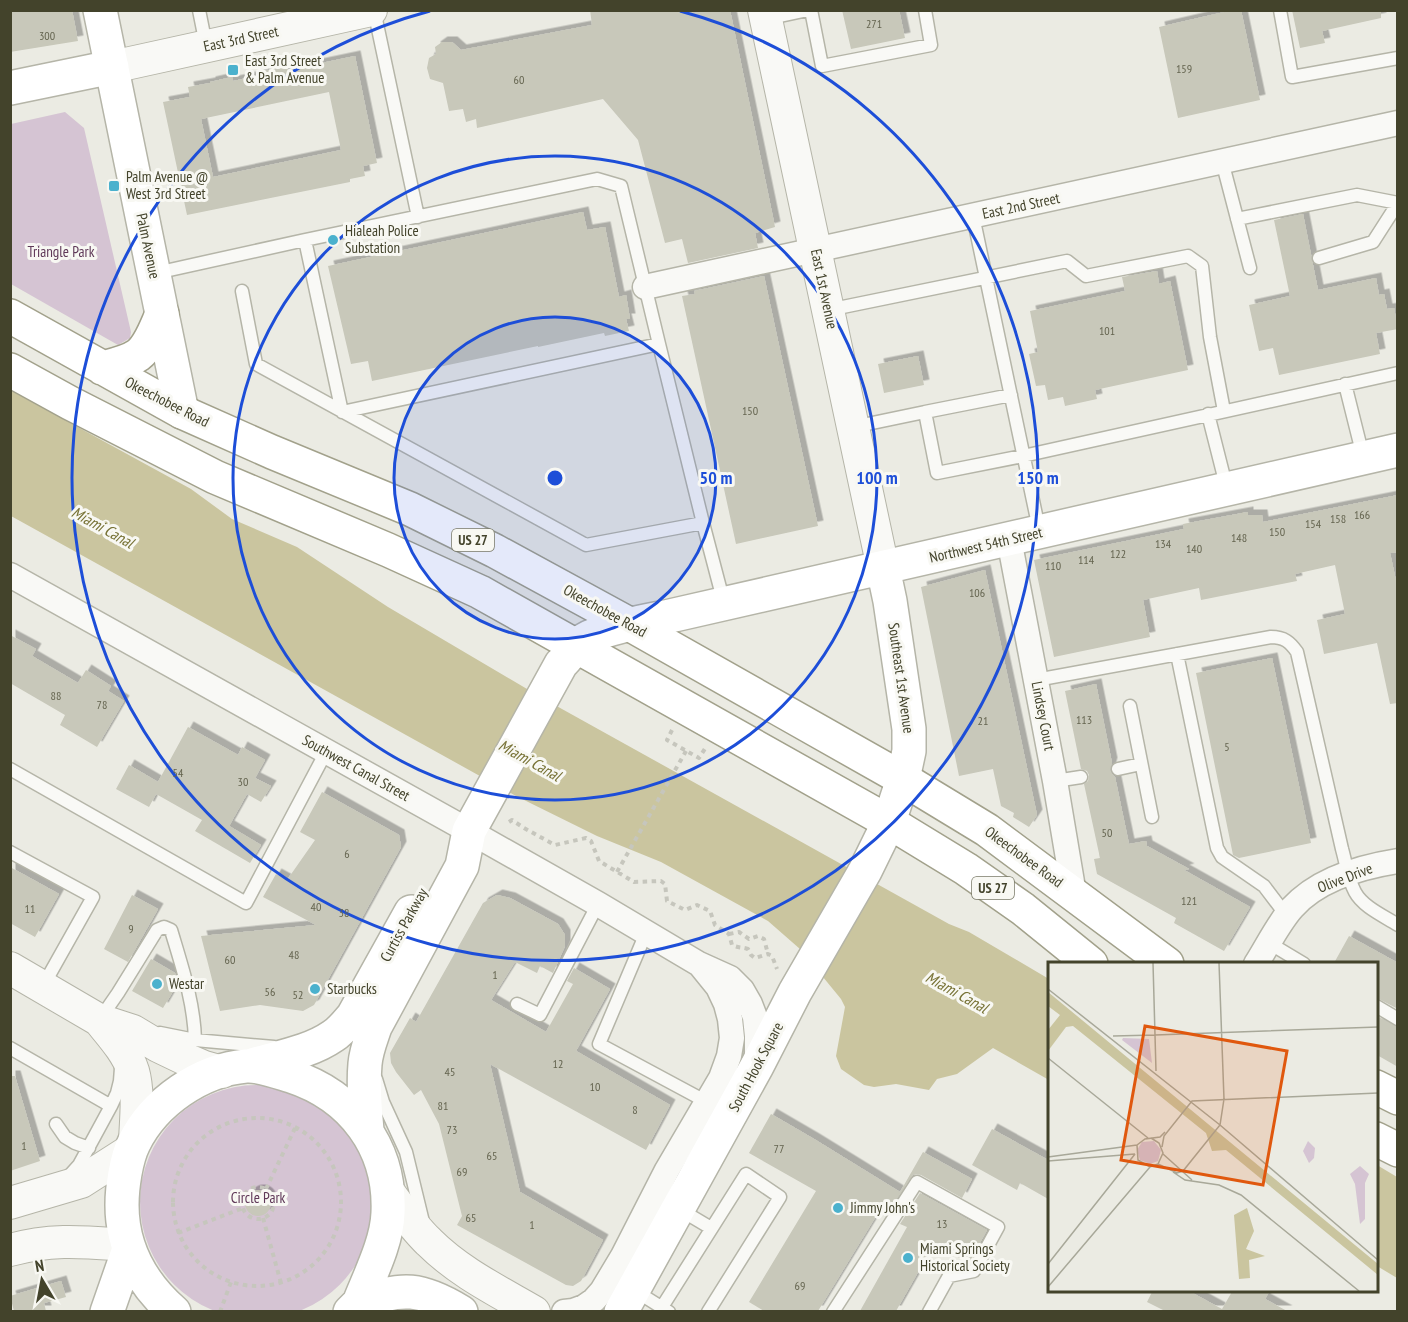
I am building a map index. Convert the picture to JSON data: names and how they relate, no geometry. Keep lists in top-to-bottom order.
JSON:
{
  "streets": {
    "main road": [
      "Palm Avenue",
      "Okeechobee Road",
      "US 27",
      "Northwest 54th Street",
      "Southeast 1st Avenue",
      "Curtiss Parkway",
      "South Hook Square"
    ],
    "street": [
      "East 3rd Street",
      "East 2nd Street",
      "East 1st Avenue",
      "Lindsey Court",
      "Southwest Canal Street",
      "Olive Drive"
    ]
  },
  "crossings": [
    ["East 3rd Street", "Palm Avenue"],
    ["East 2nd Street", "East 1st Avenue"],
    ["Palm Avenue", "Okeechobee Road"],
    ["Palm Avenue", "US 27"],
    ["East 1st Avenue", "Northwest 54th Street"],
    ["East 1st Avenue", "Southeast 1st Avenue"],
    ["Okeechobee Road", "Northwest 54th Street"],
    ["Okeechobee Road", "Southeast 1st Avenue"],
    ["Okeechobee Road", "Lindsey Court"],
    ["US 27", "Northwest 54th Street"],
    ["US 27", "Southeast 1st Avenue"],
    ["US 27", "Curtiss Parkway"],
    ["US 27", "South Hook Square"],
    ["Northwest 54th Street", "Southeast 1st Avenue"],
    ["Northwest 54th Street", "Lindsey Court"],
    ["Northwest 54th Street", "Curtiss Parkway"],
    ["Southeast 1st Avenue", "South Hook Square"],
    ["Southwest Canal Street", "Curtiss Parkway"],
    ["Southwest Canal Street", "South Hook Square"]
  ],
  "water": ["Miami Canal"],
  "parks": ["Triangle Park", "Circle Park"],
  "places": {
    "transit": ["East 3rd Street & Palm Avenue", "Palm Avenue @ West 3rd Street"],
    "other": [
      "Hialeah Police Substation",
      "Westar",
      "Starbucks",
      "Jimmy John's",
      "Miami Springs Historical Society"
    ]
  },
  "house_numbers": [
    "271",
    "300",
    "159",
    "60",
    "101",
    "150",
    "166",
    "158",
    "154",
    "150",
    "148",
    "134",
    "140",
    "122",
    "114",
    "110",
    "106",
    "88",
    "78",
    "113",
    "21",
    "5",
    "54",
    "30",
    "50",
    "6",
    "121",
    "40",
    "11",
    "38",
    "9",
    "48",
    "60",
    "1",
    "56",
    "52",
    "12",
    "45",
    "10",
    "81",
    "8",
    "73",
    "1",
    "77",
    "65",
    "69",
    "65",
    "13",
    "1",
    "69"
  ],
  "north": "top",
  "rings": ["50 m", "100 m", "150 m"]
}
